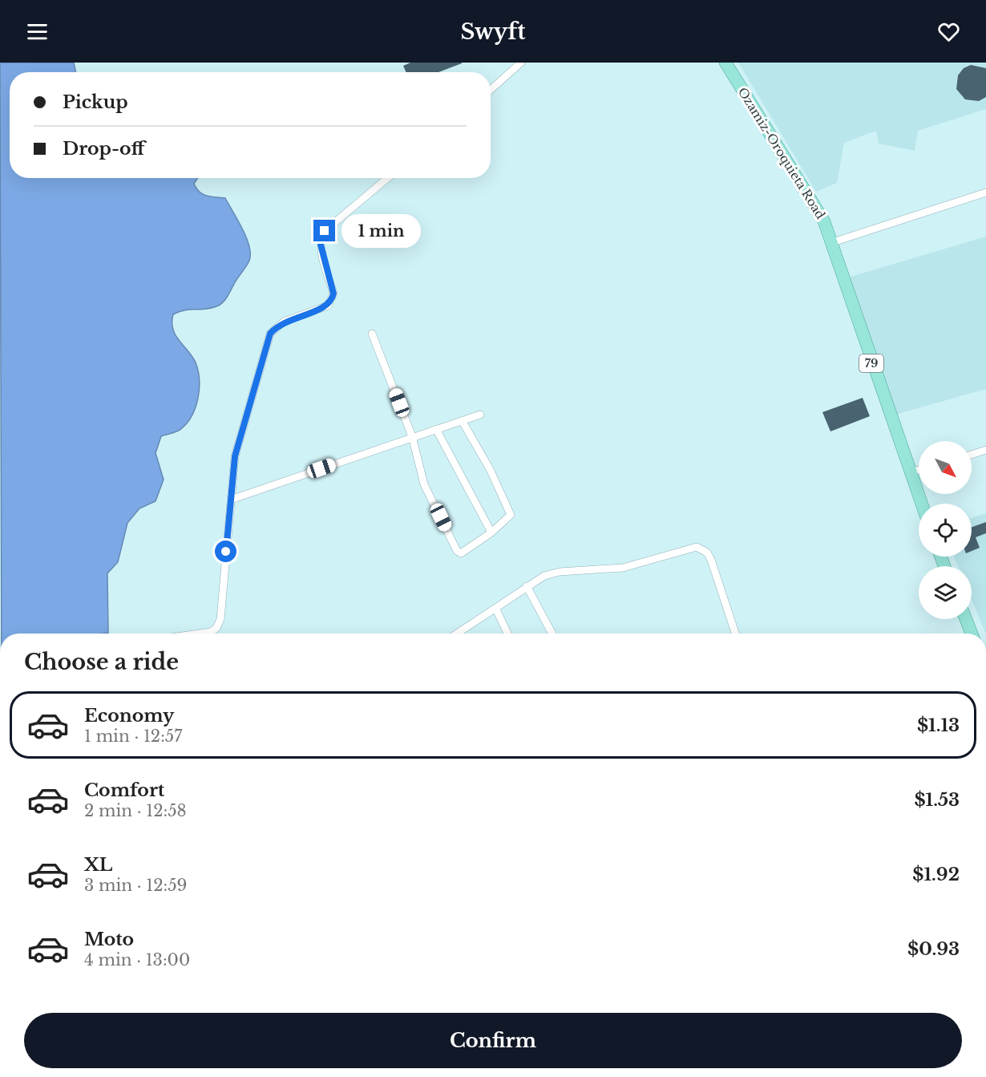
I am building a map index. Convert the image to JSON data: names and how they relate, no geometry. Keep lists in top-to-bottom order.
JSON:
{
  "streets": {
    "main road": ["Ozamiz-Oroquieta Road", "79"]
  },
  "north": "bottom right",
  "page": {
    "header": "Swyft",
    "banner": ["Pickup", "Drop-off"],
    "bubble": "1 min",
    "heading": "Choose a ride",
    "list": [
      {
        "name": "Economy",
        "note": "1 min · 12:57",
        "value": "$1.13"
      },
      {
        "name": "Comfort",
        "note": "2 min · 12:58",
        "value": "$1.53"
      },
      {
        "name": "XL",
        "note": "3 min · 12:59",
        "value": "$1.92"
      },
      {
        "name": "Moto",
        "note": "4 min · 13:00",
        "value": "$0.93"
      }
    ],
    "buttons": "Confirm"
  }
}
